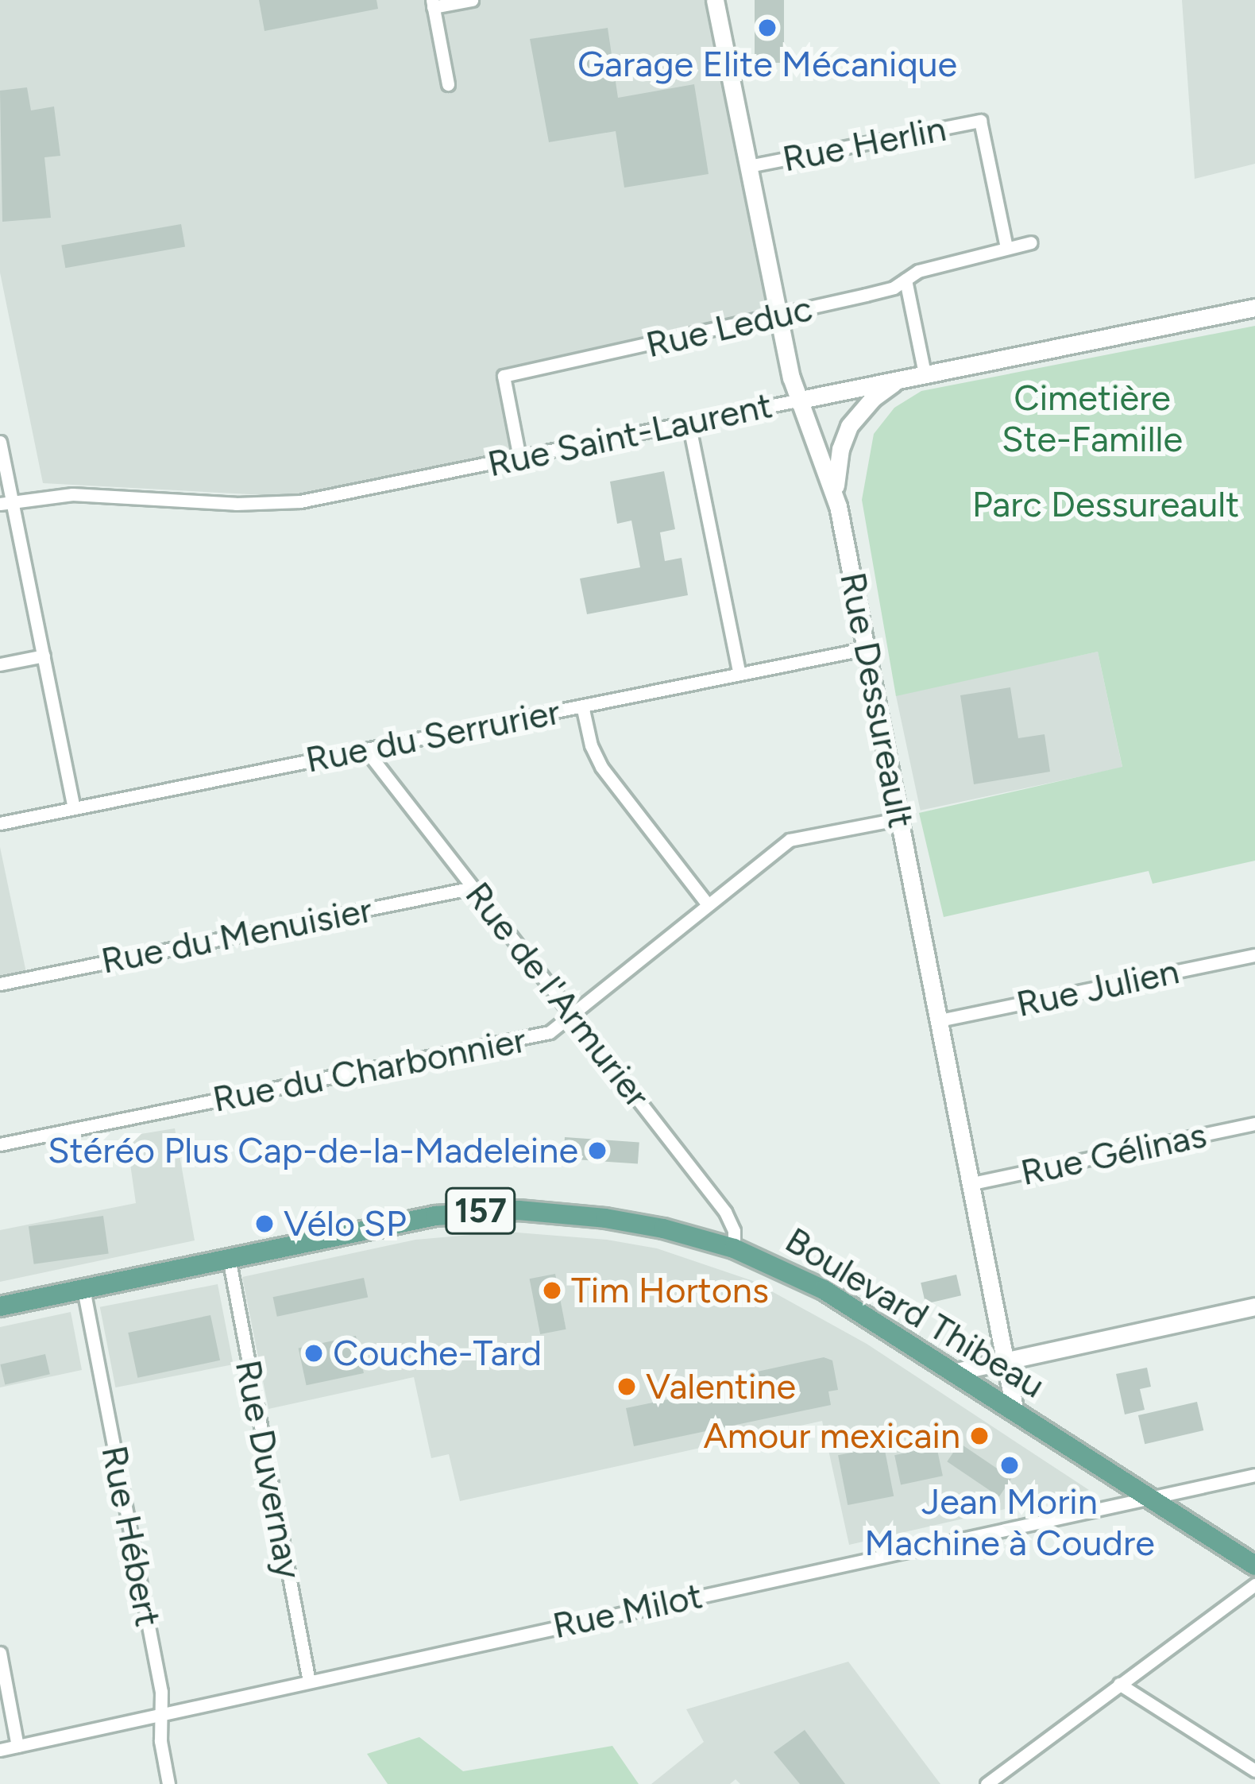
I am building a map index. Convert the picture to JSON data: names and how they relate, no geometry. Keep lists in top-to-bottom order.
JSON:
{
  "streets": {
    "main road": ["157", "Boulevard Thibeau"],
    "street": [
      "Rue Herlin",
      "Rue Leduc",
      "Rue Saint-Laurent",
      "Rue Dessureault",
      "Rue du Serrurier",
      "Rue du Menuisier",
      "Rue Julien",
      "Rue de l'Armurier",
      "Rue du Charbonnier",
      "Rue Gélinas",
      "Rue Duvernay",
      "Rue Hébert",
      "Rue Milot"
    ]
  },
  "crossings": [
    ["Rue Herlin", "Rue Leduc"],
    ["Rue Herlin", "Rue Dessureault"],
    ["Rue Leduc", "Rue Saint-Laurent"],
    ["Rue Leduc", "Rue Dessureault"],
    ["Rue Saint-Laurent", "Rue Dessureault"],
    ["Rue Dessureault", "Rue du Serrurier"],
    ["Rue Dessureault", "Rue Julien"],
    ["Rue Dessureault", "Rue du Charbonnier"],
    ["Rue Dessureault", "Rue Gélinas"],
    ["Rue Dessureault", "Boulevard Thibeau"],
    ["Rue du Serrurier", "Rue de l'Armurier"],
    ["Rue du Menuisier", "Rue de l'Armurier"],
    ["Rue de l'Armurier", "Rue du Charbonnier"],
    ["Rue de l'Armurier", "Boulevard Thibeau"],
    ["Boulevard Thibeau", "Rue Duvernay"],
    ["Boulevard Thibeau", "Rue Hébert"],
    ["Boulevard Thibeau", "Rue Milot"],
    ["Rue Duvernay", "Rue Milot"],
    ["Rue Hébert", "Rue Milot"]
  ],
  "parks": ["Cimetière Ste-Famille", "Parc Dessureault"],
  "places": [
    "Garage Elite Mécanique",
    "Stéréo Plus Cap-de-la-Madeleine",
    "Vélo SP",
    "Tim Hortons",
    "Couche-Tard",
    "Valentine",
    "Amour mexicain",
    "Jean Morin Machine à Coudre"
  ]
}
